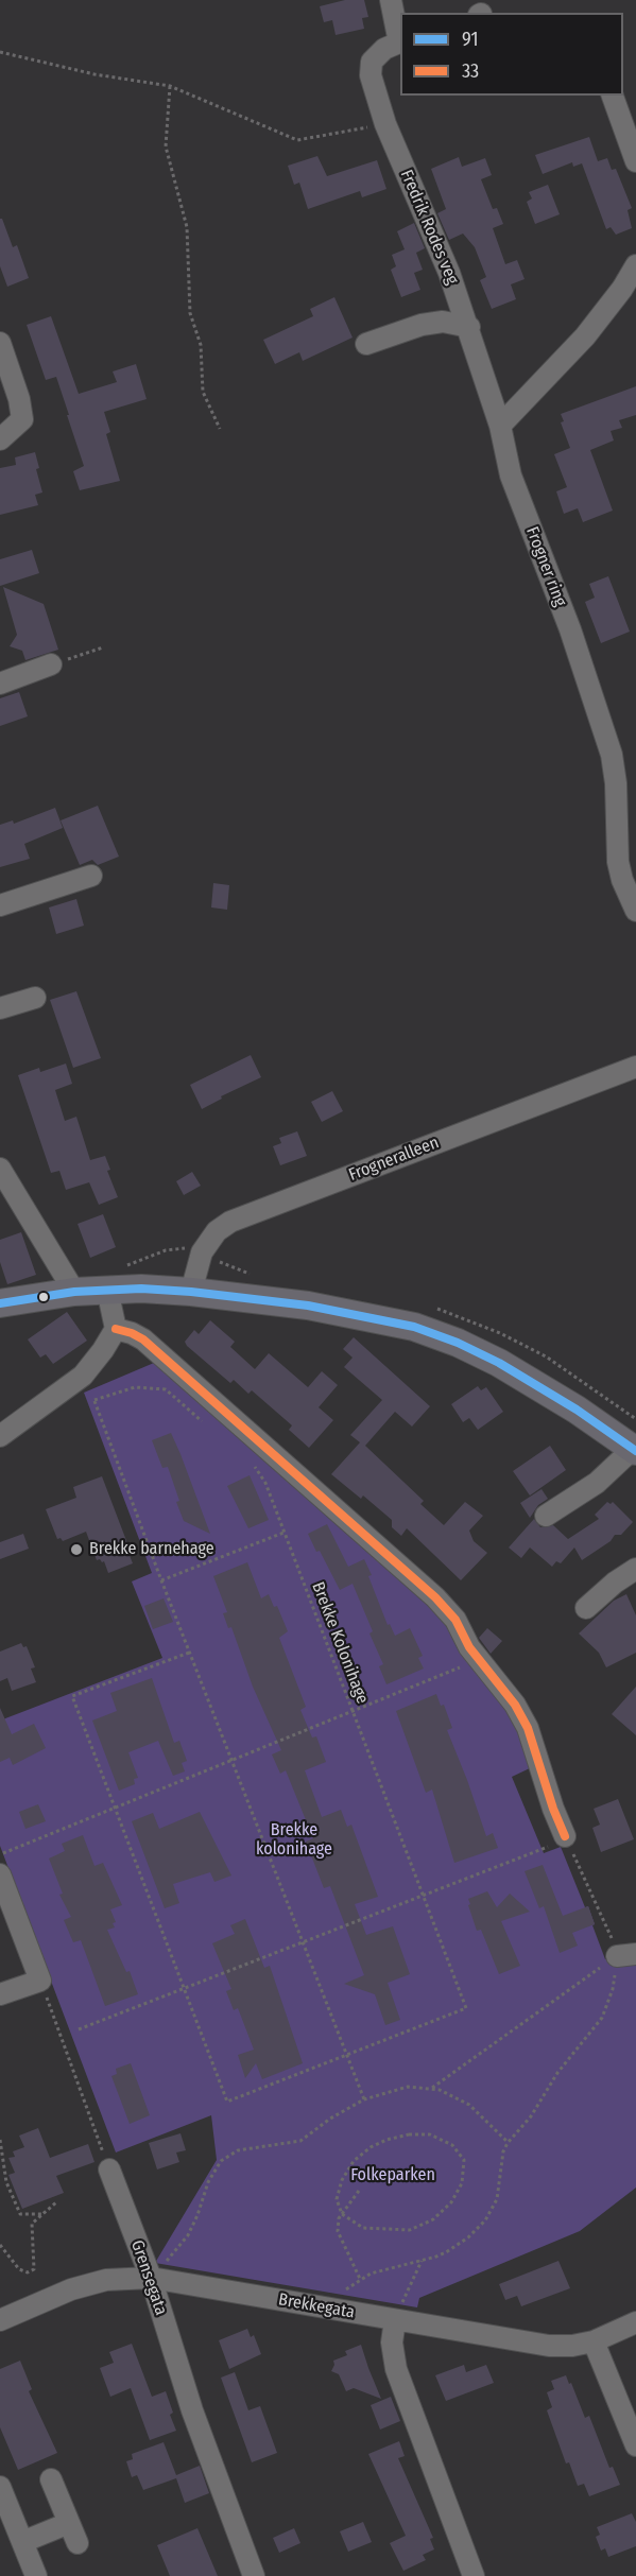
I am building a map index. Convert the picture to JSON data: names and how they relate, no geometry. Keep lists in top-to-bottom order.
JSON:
{
  "streets": {
    "street": [
      "Fredrik Rodes veg",
      "Frogner ring",
      "Frogneralleen",
      "Grensegata",
      "Brekkegata"
    ],
    "path": ["Brekke Kolonihage"]
  },
  "crossings": [
    ["Fredrik Rodes veg", "Frogner ring"],
    ["Grensegata", "Brekkegata"]
  ],
  "parks": ["Brekke kolonihage", "Folkeparken"],
  "places": ["Brekke barnehage"],
  "lines": ["transit line 91", "transit line 33"],
  "legend": ["91", "33"]
}
